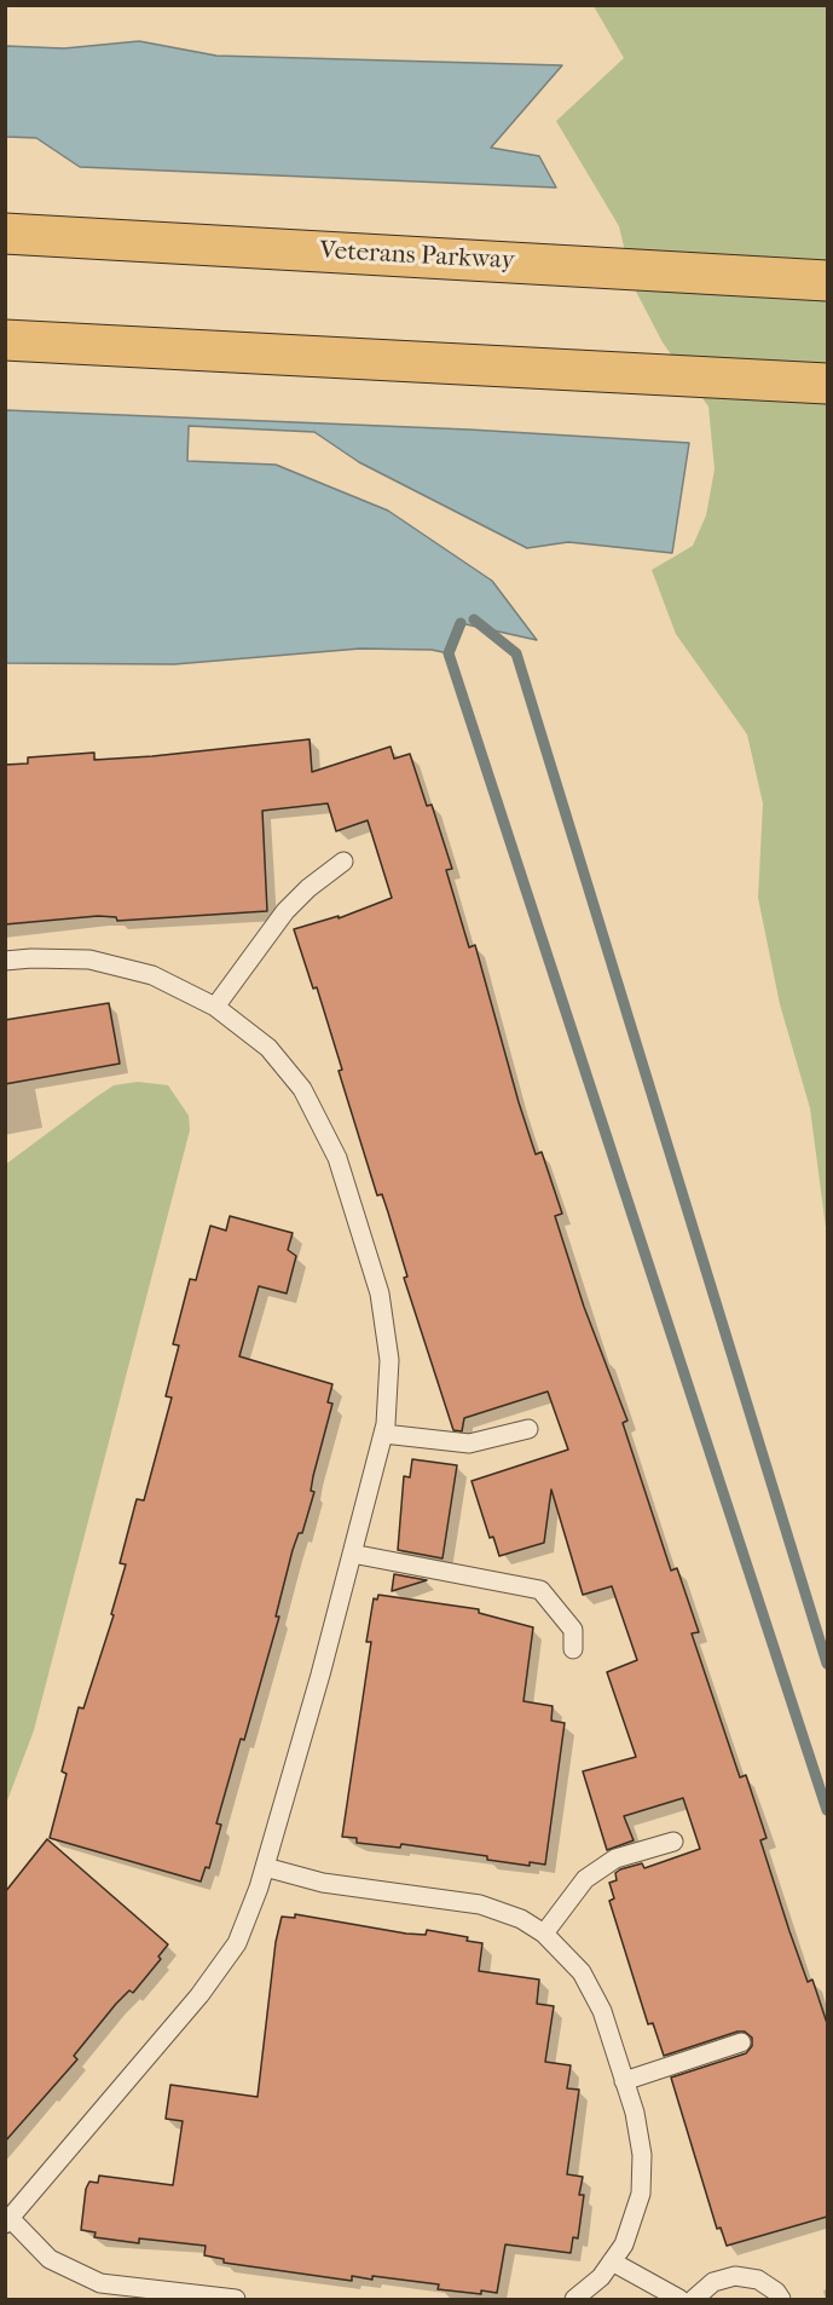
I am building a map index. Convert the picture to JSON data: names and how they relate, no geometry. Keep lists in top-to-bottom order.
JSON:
{
  "streets": {
    "main road": ["Veterans Parkway"]
  }
}
